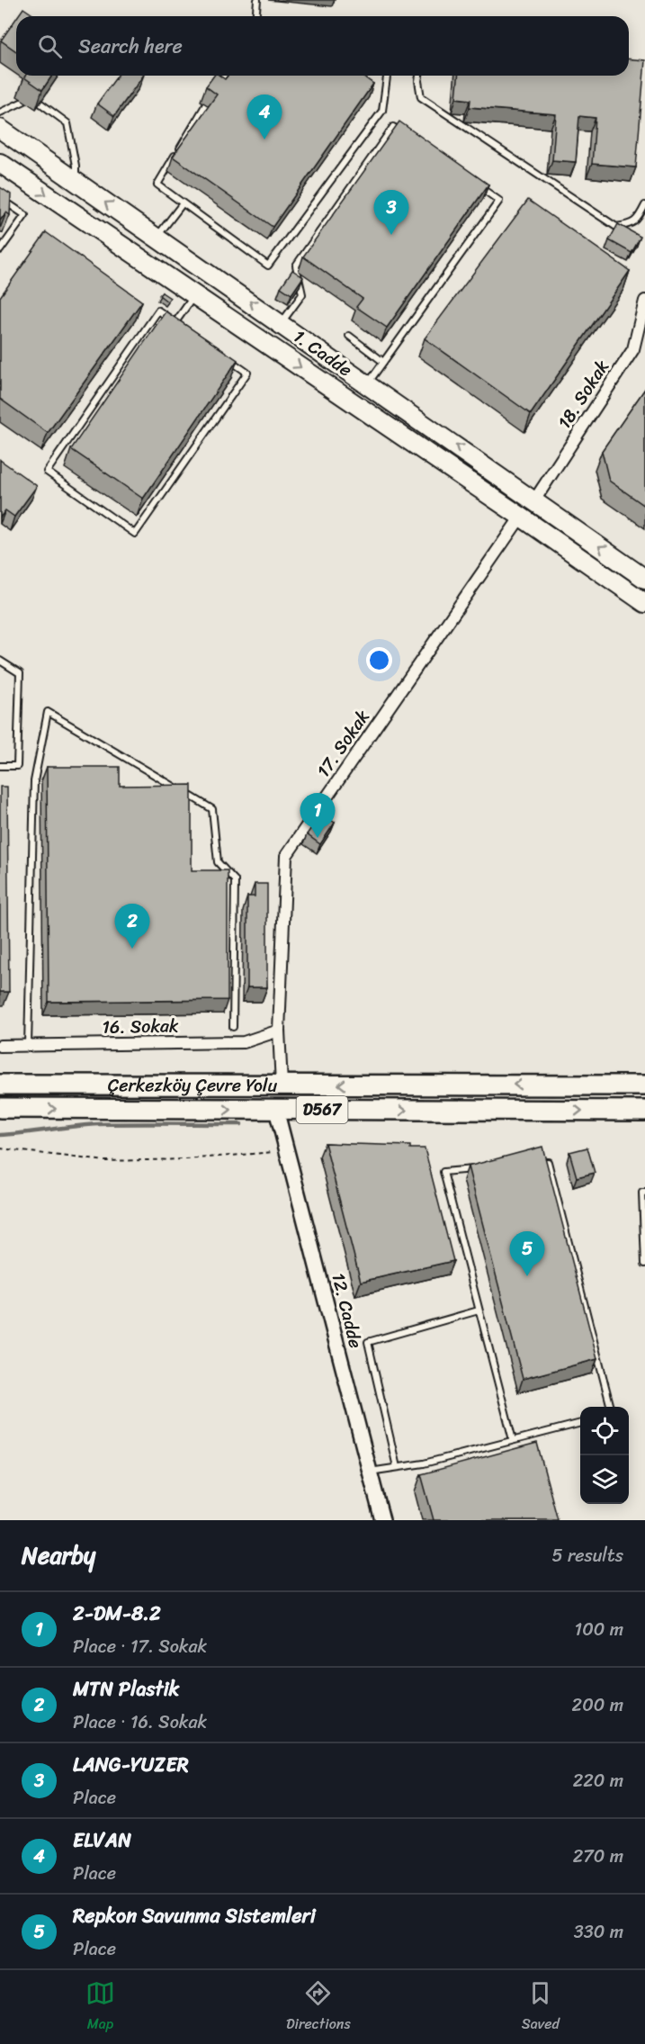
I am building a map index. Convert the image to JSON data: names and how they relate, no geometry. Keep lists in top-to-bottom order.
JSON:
{
  "streets": {
    "highway": ["Çerkezköy Çevre Yolu", "D567"],
    "main road": ["1. Cadde"],
    "street": [
      "18. Sokak",
      "17. Sokak",
      "16. Sokak",
      "12. Cadde"
    ]
  },
  "crossings": [
    ["1. Cadde", "18. Sokak"],
    ["1. Cadde", "17. Sokak"],
    ["17. Sokak", "16. Sokak"],
    ["17. Sokak", "Çerkezköy Çevre Yolu"],
    ["D567", "12. Cadde"]
  ],
  "page": {
    "search": "Search here",
    "pins": [
      "4",
      "3",
      "1",
      "2",
      "5"
    ],
    "heading": ["Nearby", "5 results"],
    "list": [
      {
        "mark": "1",
        "name": "2-DM-8.2",
        "note": "Place · 17. Sokak",
        "value": "100 m"
      },
      {
        "mark": "2",
        "name": "MTN Plastik",
        "note": "Place · 16. Sokak",
        "value": "200 m"
      },
      {
        "mark": "3",
        "name": "LANG-YUZER",
        "note": "Place",
        "value": "220 m"
      },
      {
        "mark": "4",
        "name": "ELVAN",
        "note": "Place",
        "value": "270 m"
      },
      {
        "mark": "5",
        "name": "Repkon Savunma Sistemleri",
        "note": "Place",
        "value": "330 m"
      }
    ],
    "nav": ["Map", "Directions", "Saved"]
  }
}
